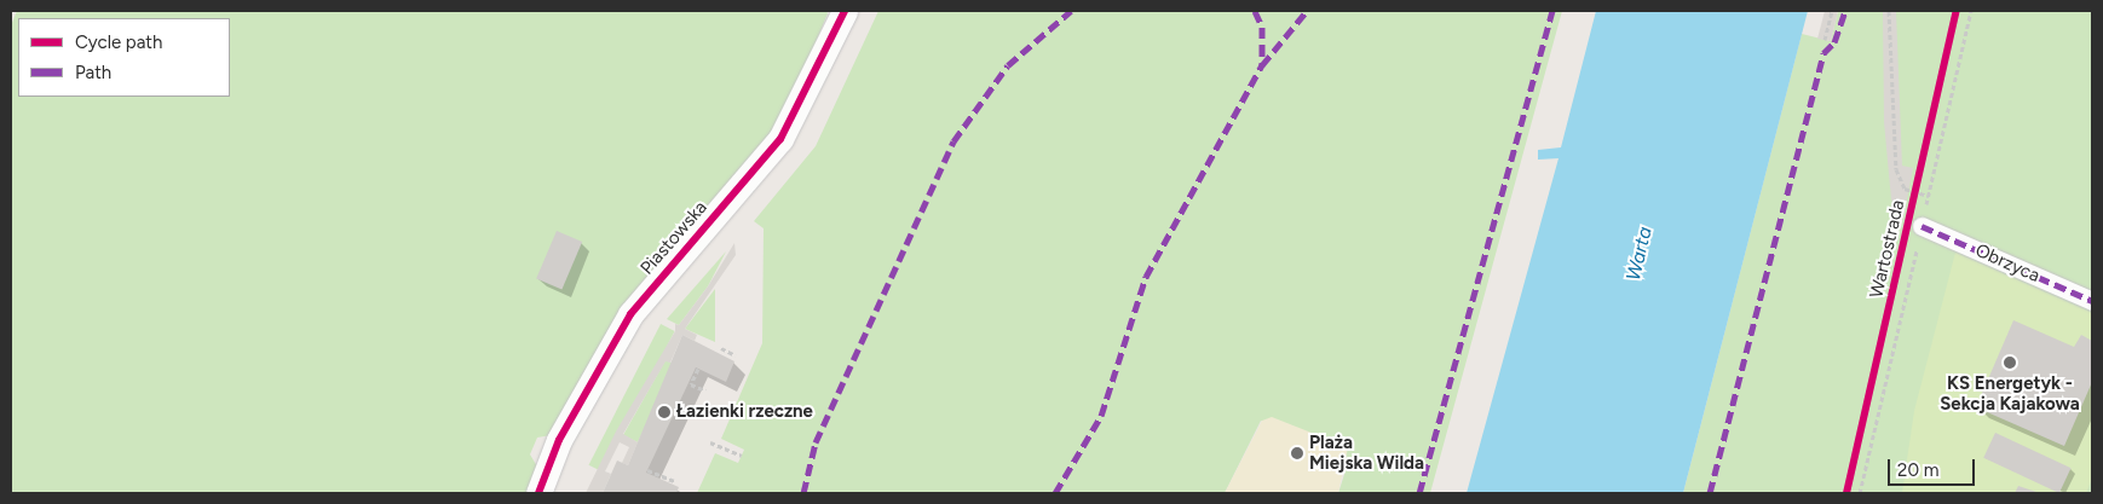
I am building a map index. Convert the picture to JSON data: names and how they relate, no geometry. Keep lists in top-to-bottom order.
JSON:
{
  "streets": {
    "street": ["Piastowska", "Obrzyca"],
    "cycle path": ["Wartostrada"]
  },
  "water": ["Warta"],
  "places": ["KS Energetyk - Sekcja Kajakowa", "Łazienki rzeczne", "Plaża Miejska Wilda"],
  "legend": ["Cycle path", "Path"],
  "scale_bar": "20 m"
}
